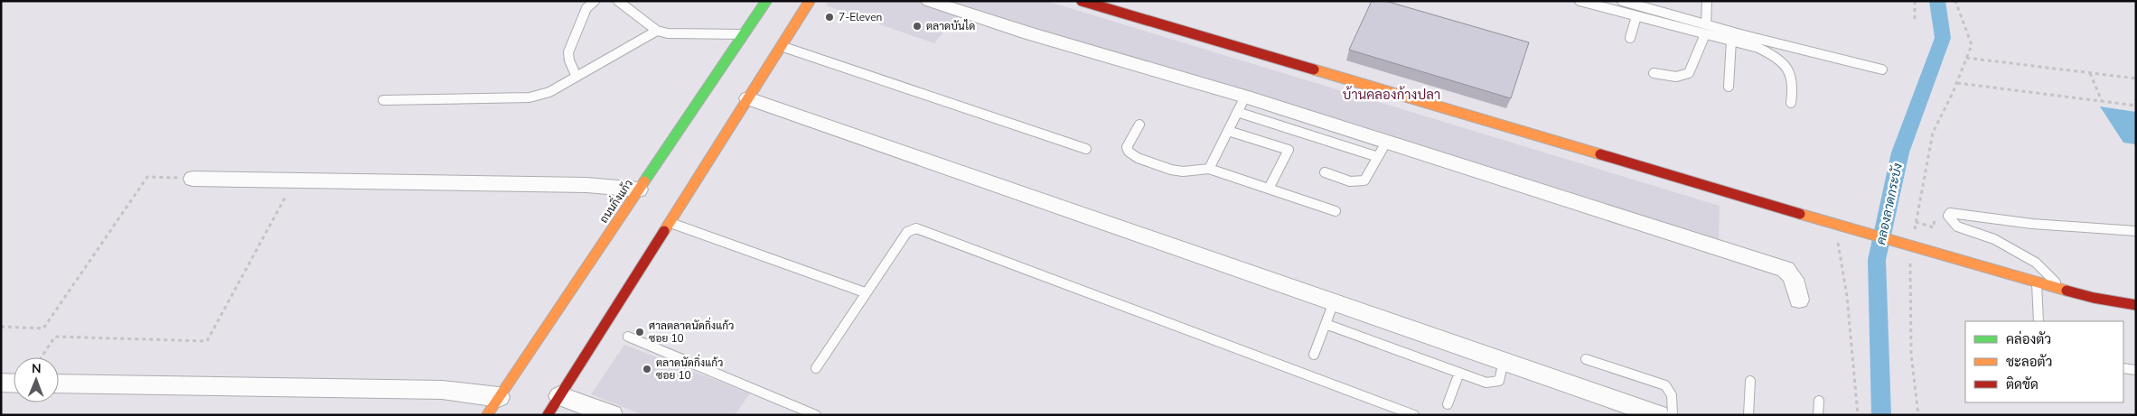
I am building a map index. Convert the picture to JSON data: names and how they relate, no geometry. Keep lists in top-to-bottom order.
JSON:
{
  "streets": {
    "main road": ["ถนนกิ่งแก้ว"]
  },
  "districts": ["บ้านคลองก้างปลา"],
  "water": ["คลองลาดกระบัง"],
  "places": [
    "7-Eleven",
    "ตลาดบันได",
    "ศาลตลาดนัดกิ่งแก้ว ซอย 10",
    "ตลาดนัดกิ่งแก้ว ซอย 10"
  ],
  "legend": ["คล่องตัว", "ชะลอตัว", "ติดขัด"],
  "north": "top"
}
